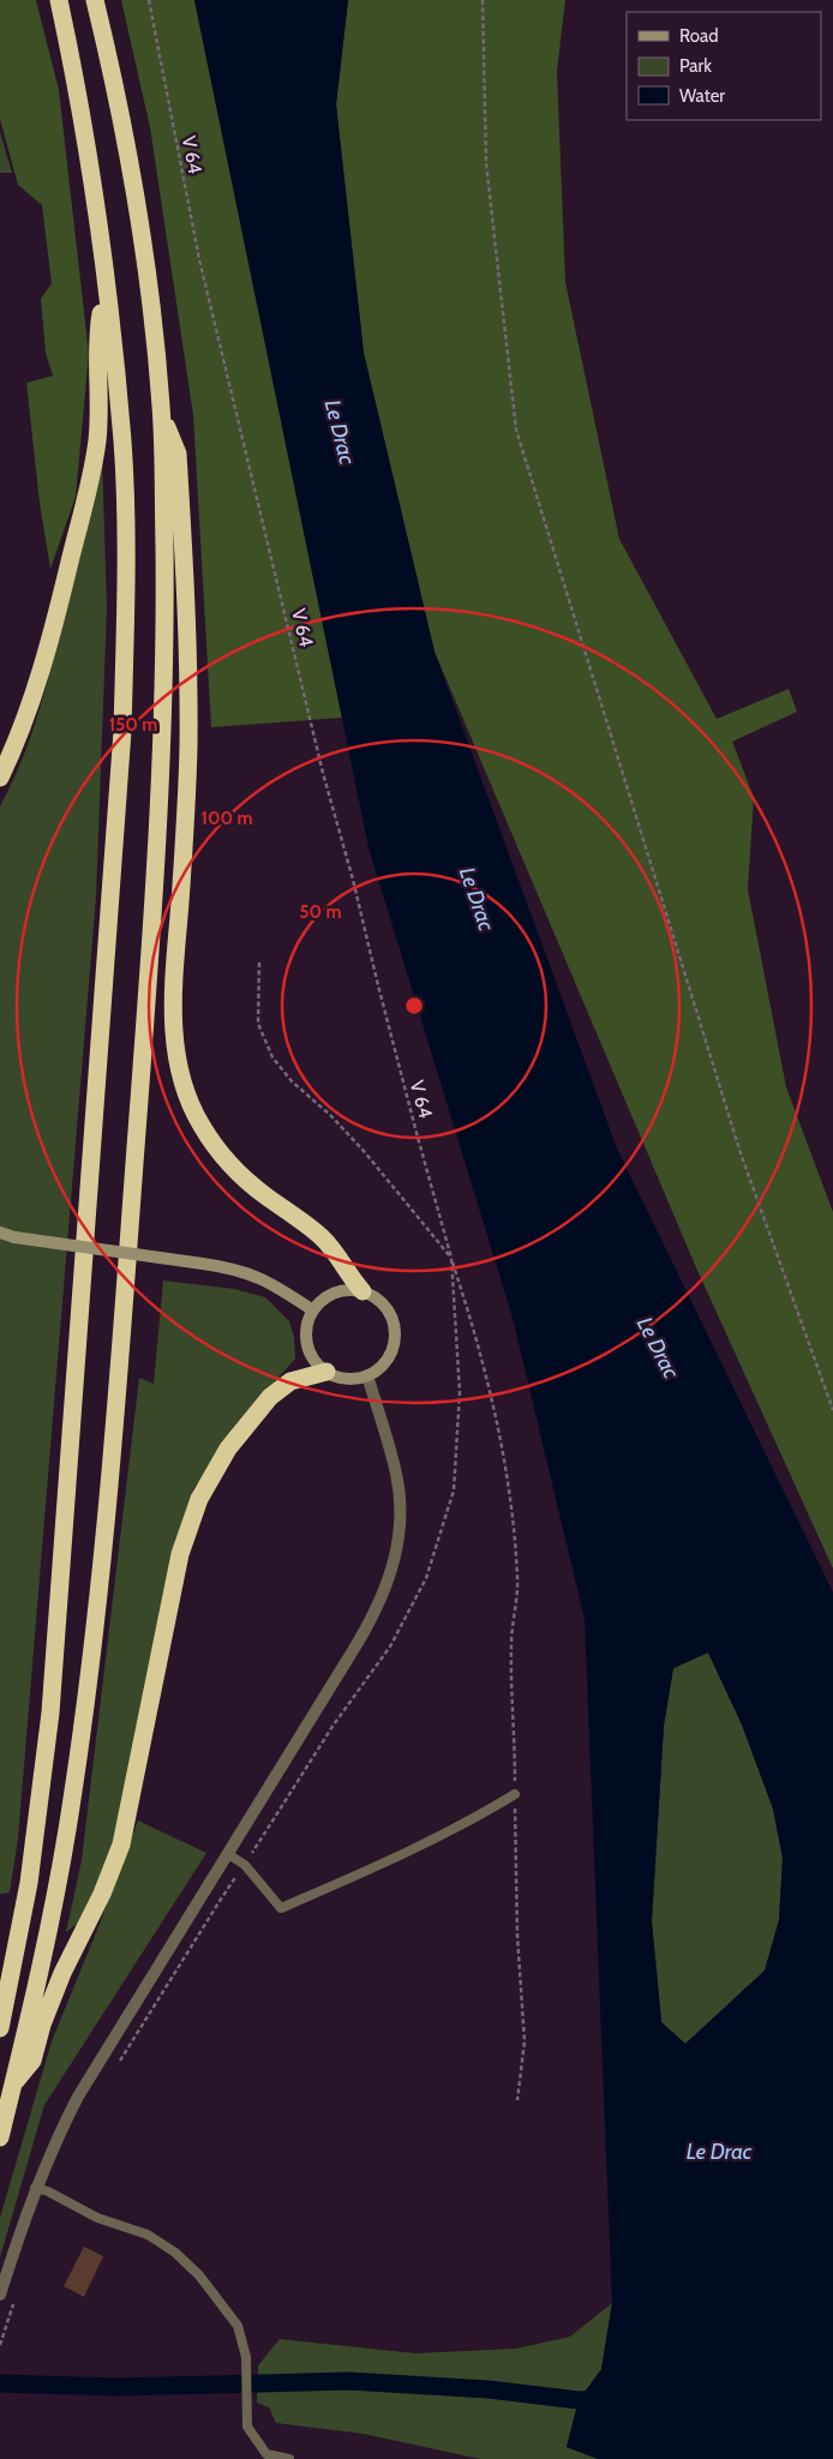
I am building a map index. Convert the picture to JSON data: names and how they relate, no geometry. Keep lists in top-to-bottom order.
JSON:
{
  "streets": {
    "path": ["V 64"]
  },
  "water": ["Le Drac"],
  "legend": ["Road", "Park", "Water"],
  "rings": ["150 m", "100 m", "50 m"]
}
